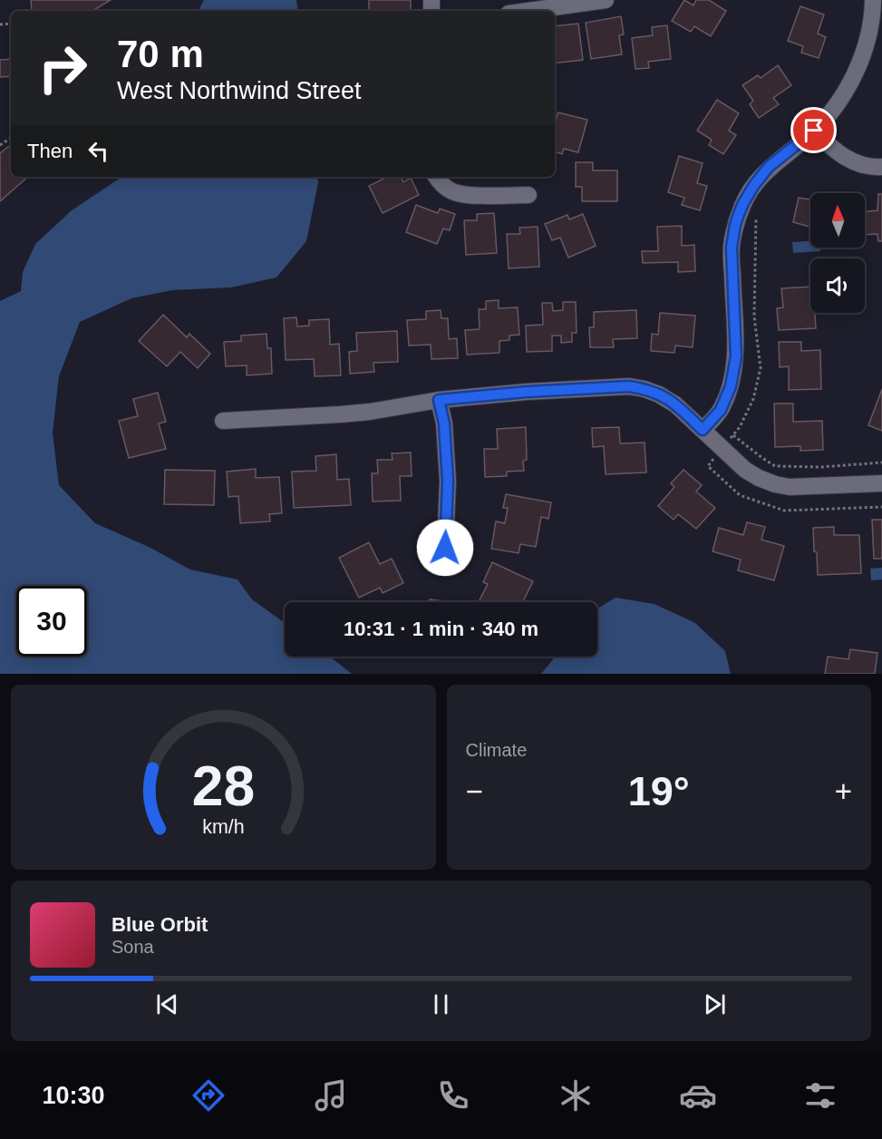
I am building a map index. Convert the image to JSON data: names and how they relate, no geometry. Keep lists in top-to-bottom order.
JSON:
{
  "north": "top",
  "page": {
    "turn": ["70 m", "West Northwind Street"],
    "then": "Then",
    "limit": "30",
    "trip": "10:31 · 1 min · 340 m",
    "tile": "Climate",
    "heat": ["−", "19°", "+"],
    "song": ["Blue Orbit", "Sona"],
    "tabs": "10:30",
    "gauge": ["28", "km/h"]
  }
}
